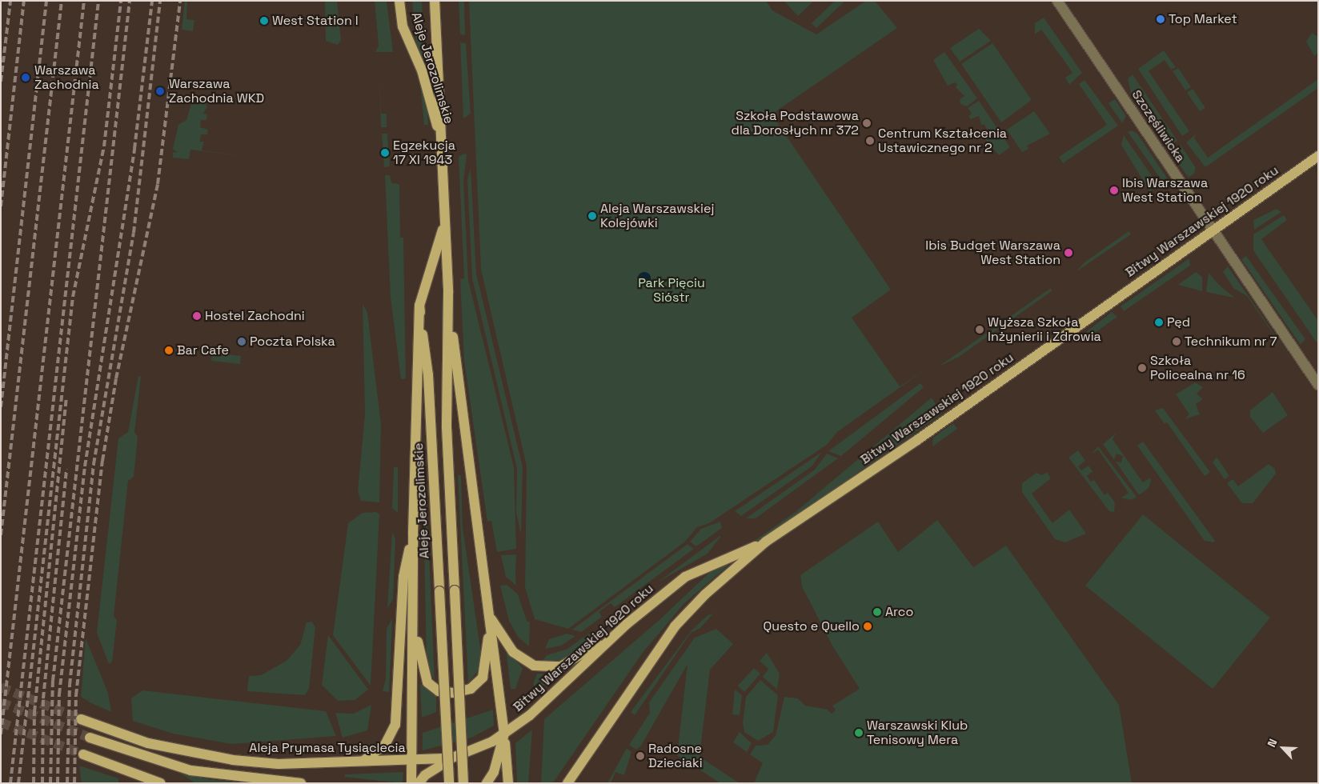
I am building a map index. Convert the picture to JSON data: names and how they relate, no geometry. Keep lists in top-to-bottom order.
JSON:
{
  "streets": {
    "main road": ["Aleje Jerozolimskie", "Bitwy Warszawskiej 1920 roku", "Aleja Prymasa Tysiąclecia"],
    "street": ["Szczęśliwicka"]
  },
  "crossings": [
    ["Szczęśliwicka", "Bitwy Warszawskiej 1920 roku"],
    ["Bitwy Warszawskiej 1920 roku", "Aleja Prymasa Tysiąclecia"]
  ],
  "parks": ["Park Pięciu Sióstr"],
  "places": [
    "Top Market",
    "West Station I",
    "Warszawa Zachodnia",
    "Warszawa Zachodnia WKD",
    "Szkoła Podstawowa dla Dorosłych nr 372",
    "Centrum Kształcenia Ustawicznego nr 2",
    "Egzekucja 17 XI 1943",
    "Ibis Warszawa West Station",
    "Aleja Warszawskiej Kolejówki",
    "Ibis Budget Warszawa West Station",
    "Hostel Zachodni",
    "Pęd",
    "Wyższa Szkoła Inżynierii i Zdrowia",
    "Poczta Polska",
    "Technikum nr 7",
    "Bar Cafe",
    "Szkoła Policealna nr 16",
    "Arco",
    "Questo e Quello",
    "Warszawski Klub Tenisowy Mera",
    "Radosne Dzieciaki"
  ],
  "north": "top left"
}
